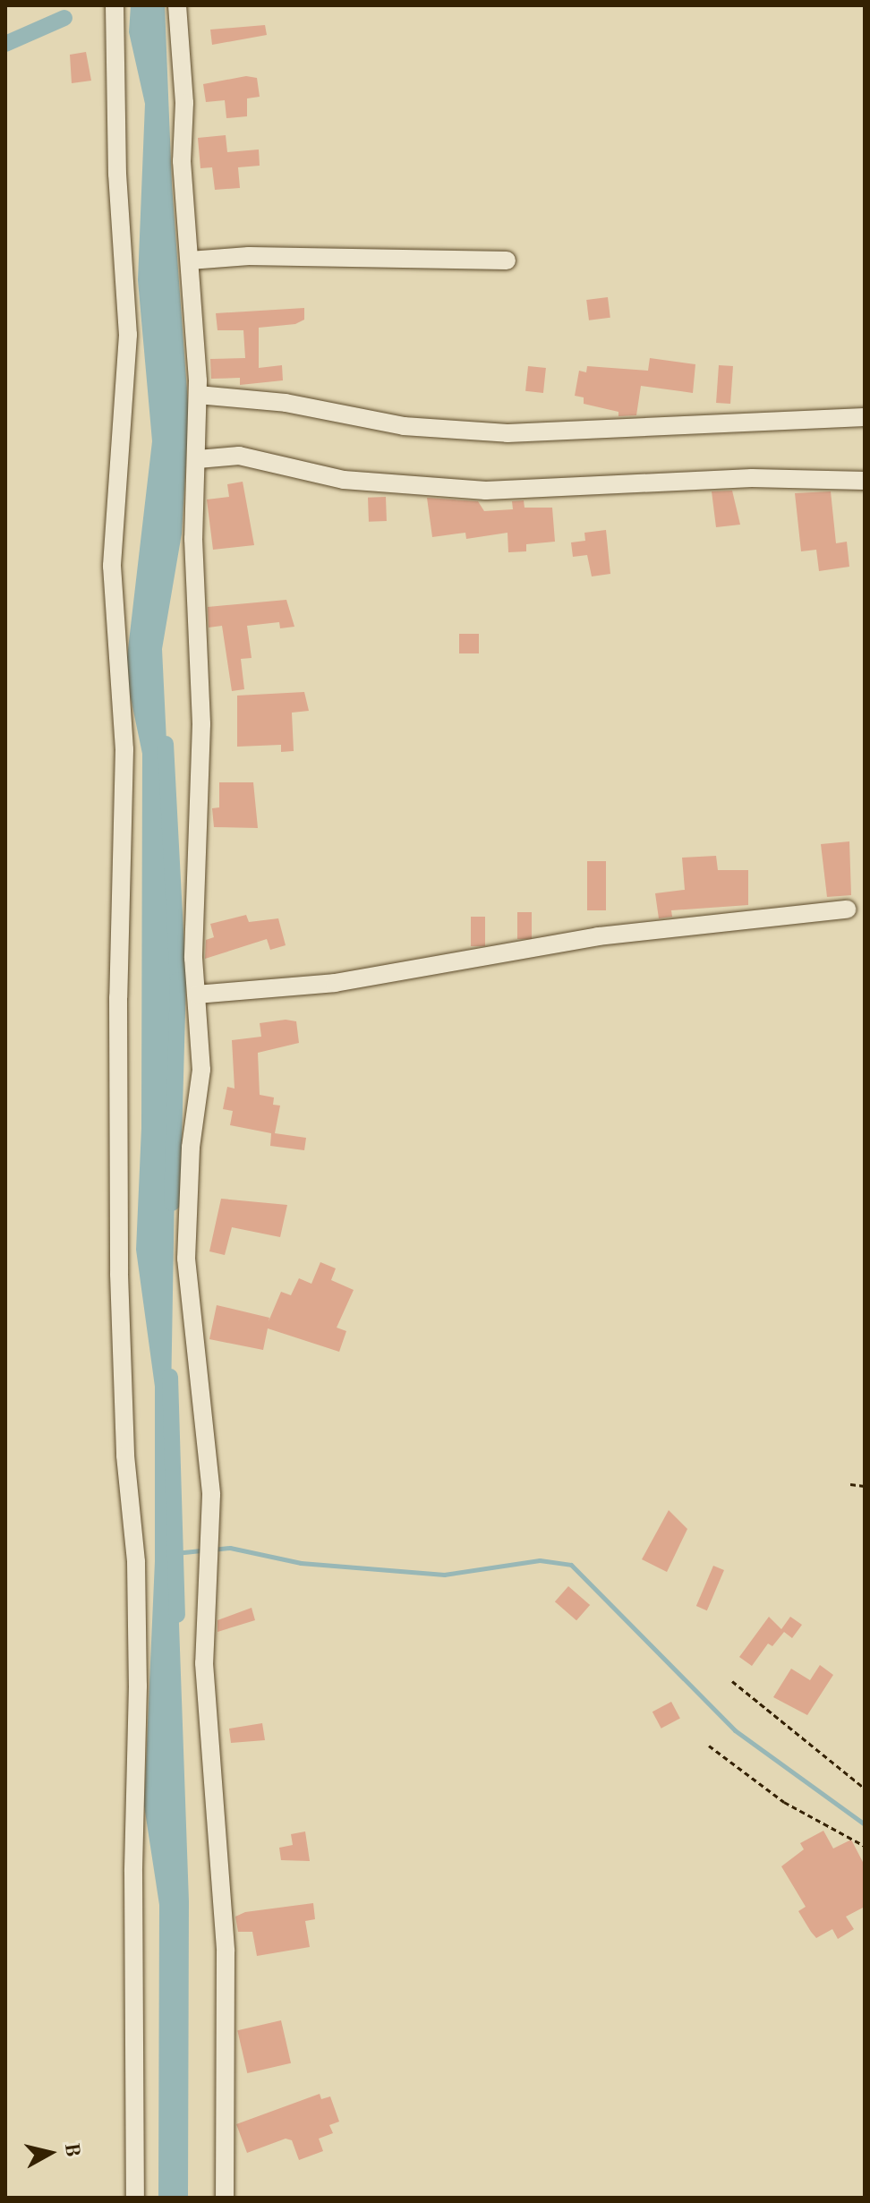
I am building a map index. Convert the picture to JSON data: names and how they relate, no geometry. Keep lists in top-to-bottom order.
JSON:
{
  "north": "right"
}
